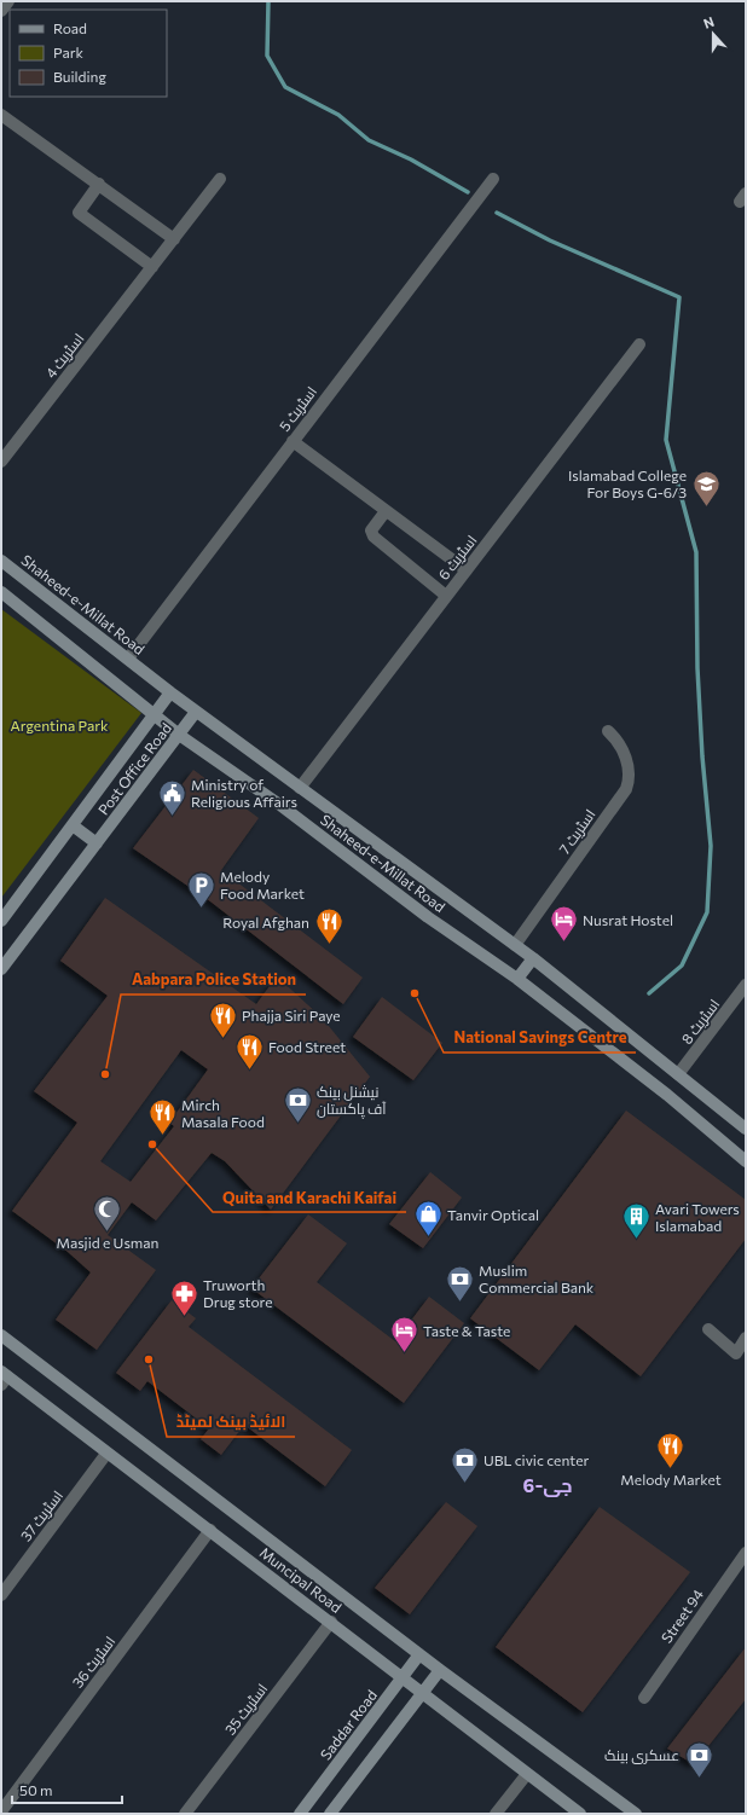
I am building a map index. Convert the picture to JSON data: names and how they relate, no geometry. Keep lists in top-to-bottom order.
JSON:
{
  "streets": {
    "street": [
      "اسٹریٹ 4",
      "اسٹریٹ 5",
      "اسٹریٹ 6",
      "Shaheed-e-Millat Road",
      "Post Office Road",
      "اسٹریٹ 7",
      "اسٹریٹ 8",
      "اسٹریٹ 37",
      "Muncipal Road",
      "Street 94",
      "اسٹریٹ 36",
      "اسٹریٹ 35",
      "Saddar Road"
    ]
  },
  "crossings": [
    ["اسٹریٹ 5", "Shaheed-e-Millat Road"],
    ["اسٹریٹ 6", "Shaheed-e-Millat Road"],
    ["Shaheed-e-Millat Road", "Post Office Road"],
    ["Shaheed-e-Millat Road", "اسٹریٹ 7"],
    ["Shaheed-e-Millat Road", "اسٹریٹ 8"],
    ["اسٹریٹ 37", "Muncipal Road"],
    ["Muncipal Road", "اسٹریٹ 36"],
    ["Muncipal Road", "اسٹریٹ 35"],
    ["Muncipal Road", "Saddar Road"]
  ],
  "districts": ["جی-6"],
  "parks": ["Argentina Park"],
  "places": {
    "school or university": ["Islamabad College For Boys G-6/3"],
    "public building": ["Ministry of Religious Affairs"],
    "parking": ["Melody Food Market"],
    "hotel": ["Nusrat Hostel", "Taste & Taste"],
    "restaurant": [
      "Royal Afghan",
      "Phajja Siri Paye",
      "Food Street",
      "Mirch Masala Food",
      "Melody Market"
    ],
    "other": [
      "National Savings Centre",
      "Aabpara Police Station",
      "Quita and Karachi Kaifai",
      "الائیڈ بینک لمیٹڈ"
    ],
    "bank": [
      "نیشنل بینک آف پاکستان",
      "Muslim Commercial Bank",
      "UBL civic center",
      "عسکری بینک"
    ],
    "mosque": ["Masjid e Usman"],
    "shop": ["Tanvir Optical"],
    "building": ["Avari Towers Islamabad"],
    "pharmacy": ["Truworth Drug store"]
  },
  "legend": ["Road", "Park", "Building"],
  "scale_bar": "50 m",
  "north": "top"
}
